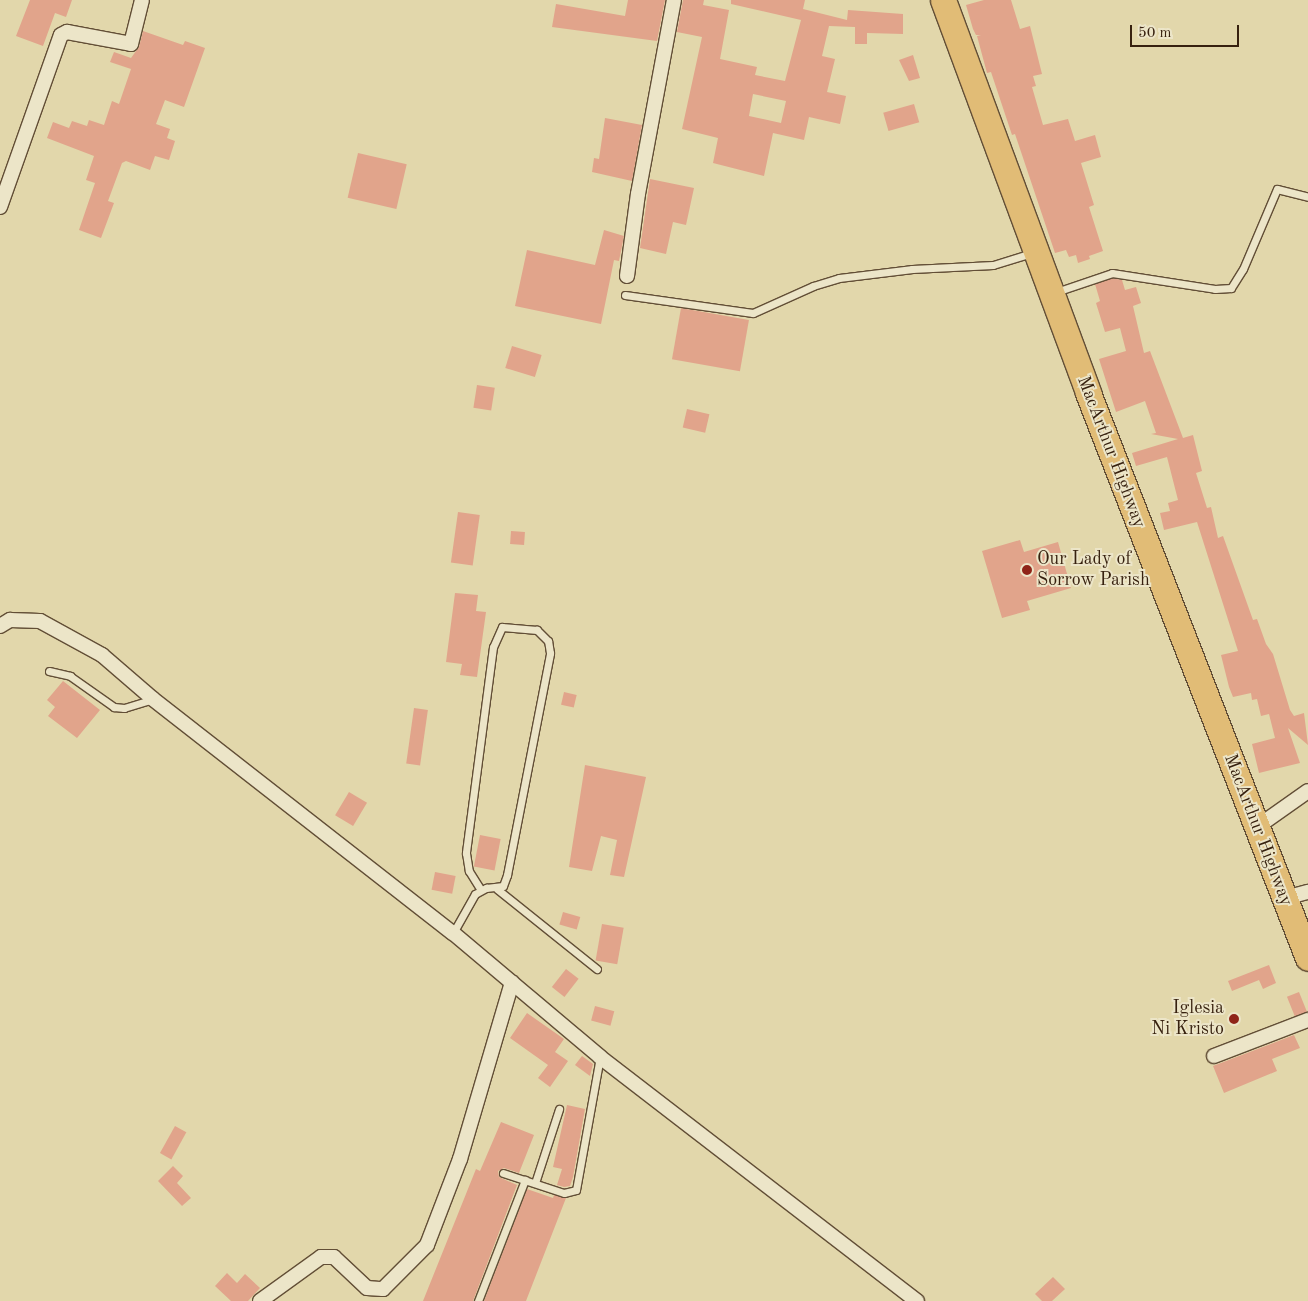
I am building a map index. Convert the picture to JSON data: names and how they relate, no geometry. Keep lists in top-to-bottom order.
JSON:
{
  "streets": {
    "highway": ["MacArthur Highway"]
  },
  "places": ["Our Lady of Sorrow Parish", "Iglesia Ni Kristo"],
  "scale_bar": "50 m"
}
